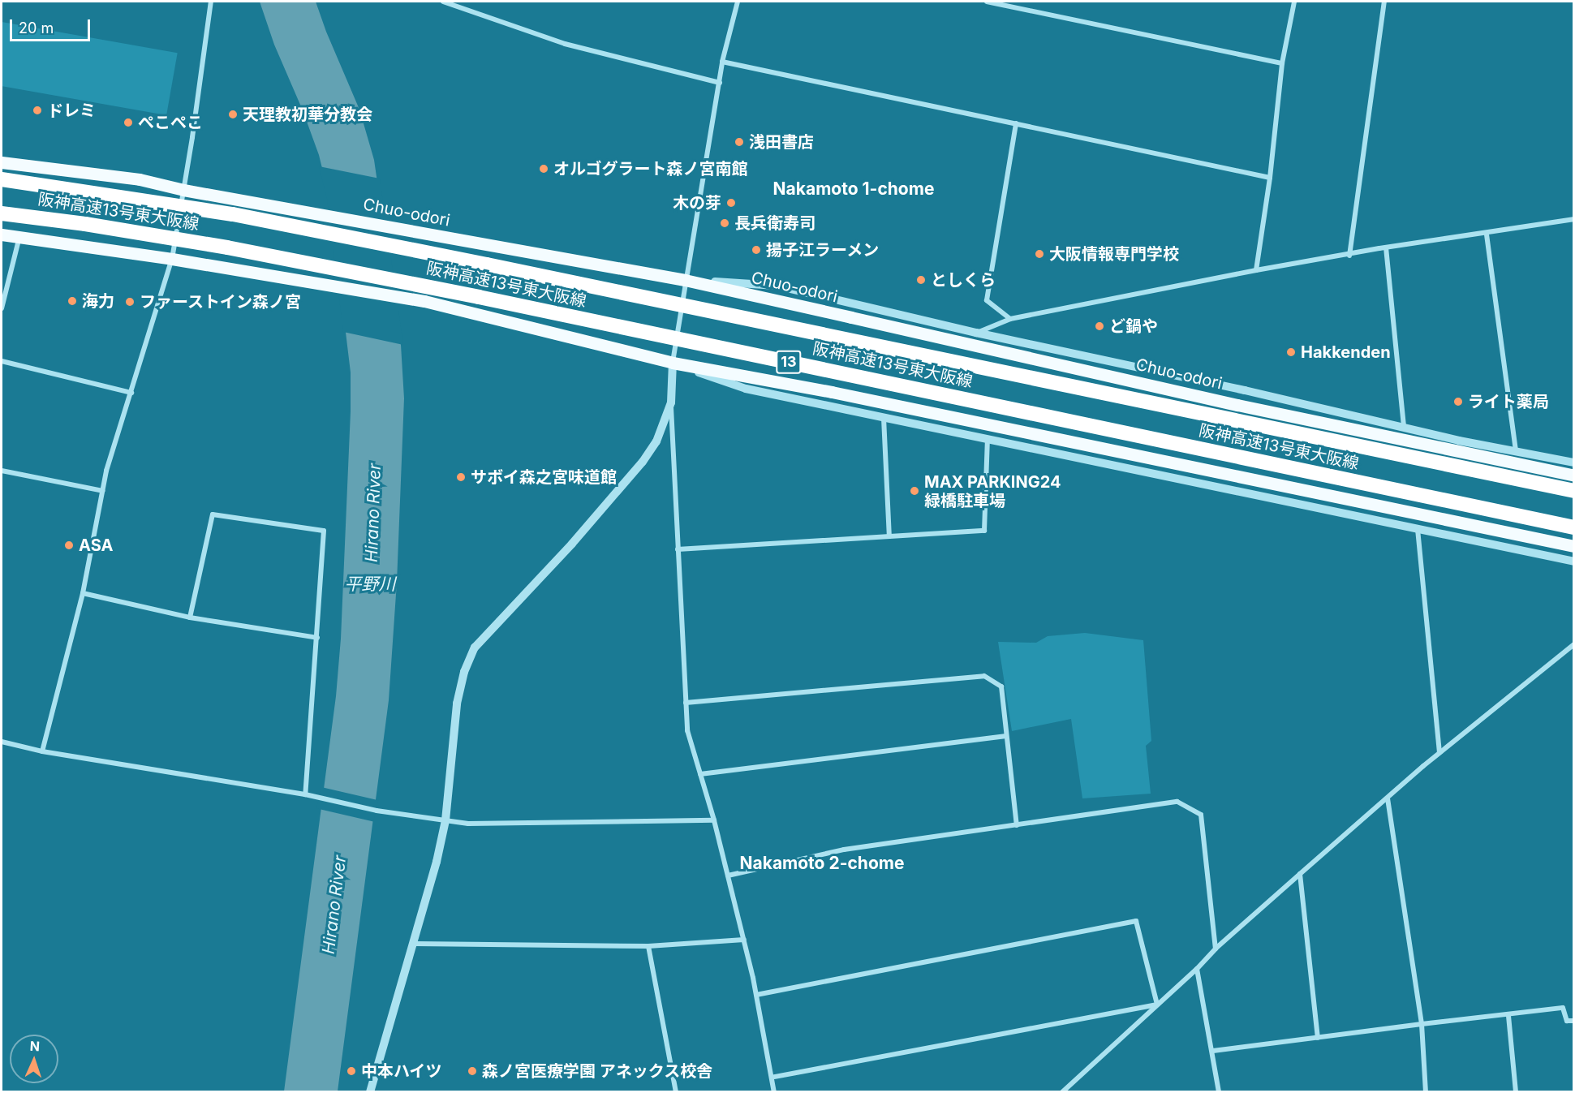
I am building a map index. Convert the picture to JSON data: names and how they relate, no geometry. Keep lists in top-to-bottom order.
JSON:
{
  "streets": {
    "highway": ["阪神高速13号東大阪線", "13"],
    "main road": ["Chuo-odori"]
  },
  "districts": ["Nakamoto 1-chome", "Nakamoto 2-chome"],
  "water": ["Hirano River", "平野川"],
  "places": [
    "ドレミ",
    "天理教初華分教会",
    "ぺこぺこ",
    "浅田書店",
    "オルゴグラート森ノ宮南館",
    "木の芽",
    "長兵衛寿司",
    "揚子江ラーメン",
    "大阪情報専門学校",
    "としくら",
    "海力",
    "ファーストイン森ノ宮",
    "ど鍋や",
    "Hakkenden",
    "ライト薬局",
    "サボイ森之宮味道館",
    "MAX PARKING24 緑橋駐車場",
    "ASA",
    "中本ハイツ",
    "森ノ宮医療学園 アネックス校舎"
  ],
  "scale_bar": "20 m",
  "north": "top"
}
